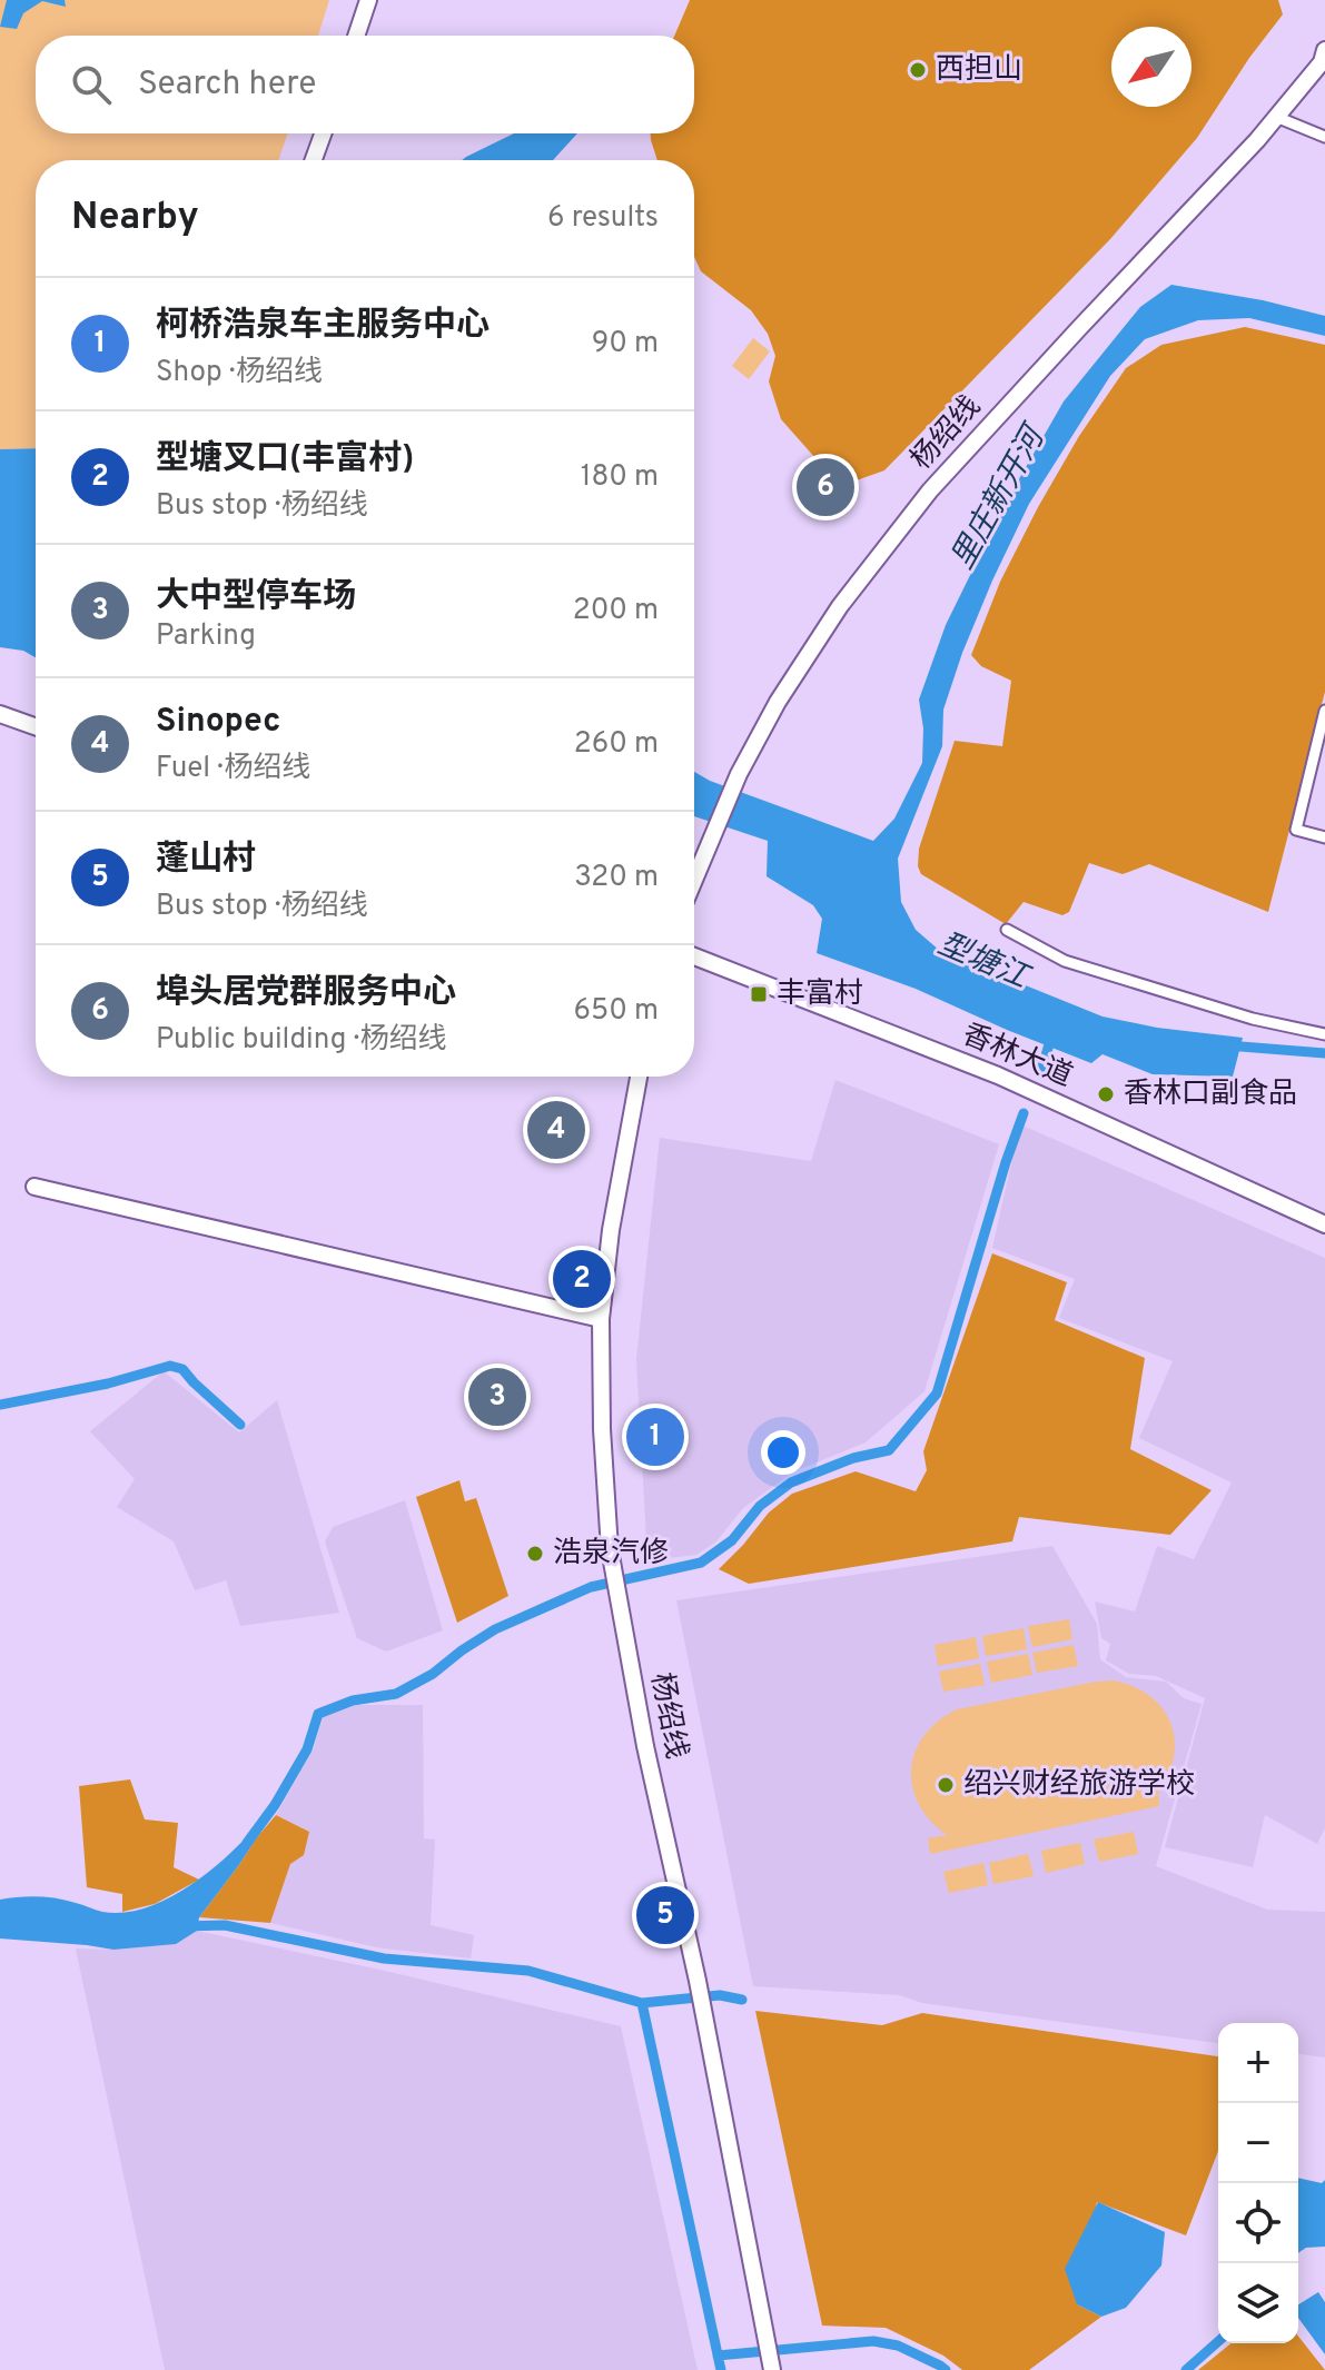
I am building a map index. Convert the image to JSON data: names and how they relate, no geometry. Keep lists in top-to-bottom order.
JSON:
{
  "streets": {
    "main road": ["杨绍线", "香林大道"]
  },
  "water": ["里庄新开河", "型塘江"],
  "places": {
    "other": [
      "西担山",
      "香林口副食品",
      "浩泉汽修",
      "绍兴财经旅游学校"
    ],
    "transit": ["丰富村"]
  },
  "north": "bottom left",
  "page": {
    "search": "Search here",
    "heading": ["Nearby", "6 results"],
    "list": [
      {
        "mark": "1",
        "name": "柯桥浩泉车主服务中心",
        "note": "Shop · 杨绍线",
        "value": "90 m"
      },
      {
        "mark": "2",
        "name": "型塘叉口(丰富村)",
        "note": "Bus stop · 杨绍线",
        "value": "180 m"
      },
      {
        "mark": "3",
        "name": "大中型停车场",
        "note": "Parking",
        "value": "200 m"
      },
      {
        "mark": "4",
        "name": "Sinopec",
        "note": "Fuel · 杨绍线",
        "value": "260 m"
      },
      {
        "mark": "5",
        "name": "蓬山村",
        "note": "Bus stop · 杨绍线",
        "value": "320 m"
      },
      {
        "mark": "6",
        "name": "埠头居党群服务中心",
        "note": "Public building · 杨绍线",
        "value": "650 m"
      }
    ],
    "pins": [
      "6",
      "4",
      "2",
      "3",
      "1",
      "5"
    ],
    "map_buttons": ["+", "−"]
  }
}
